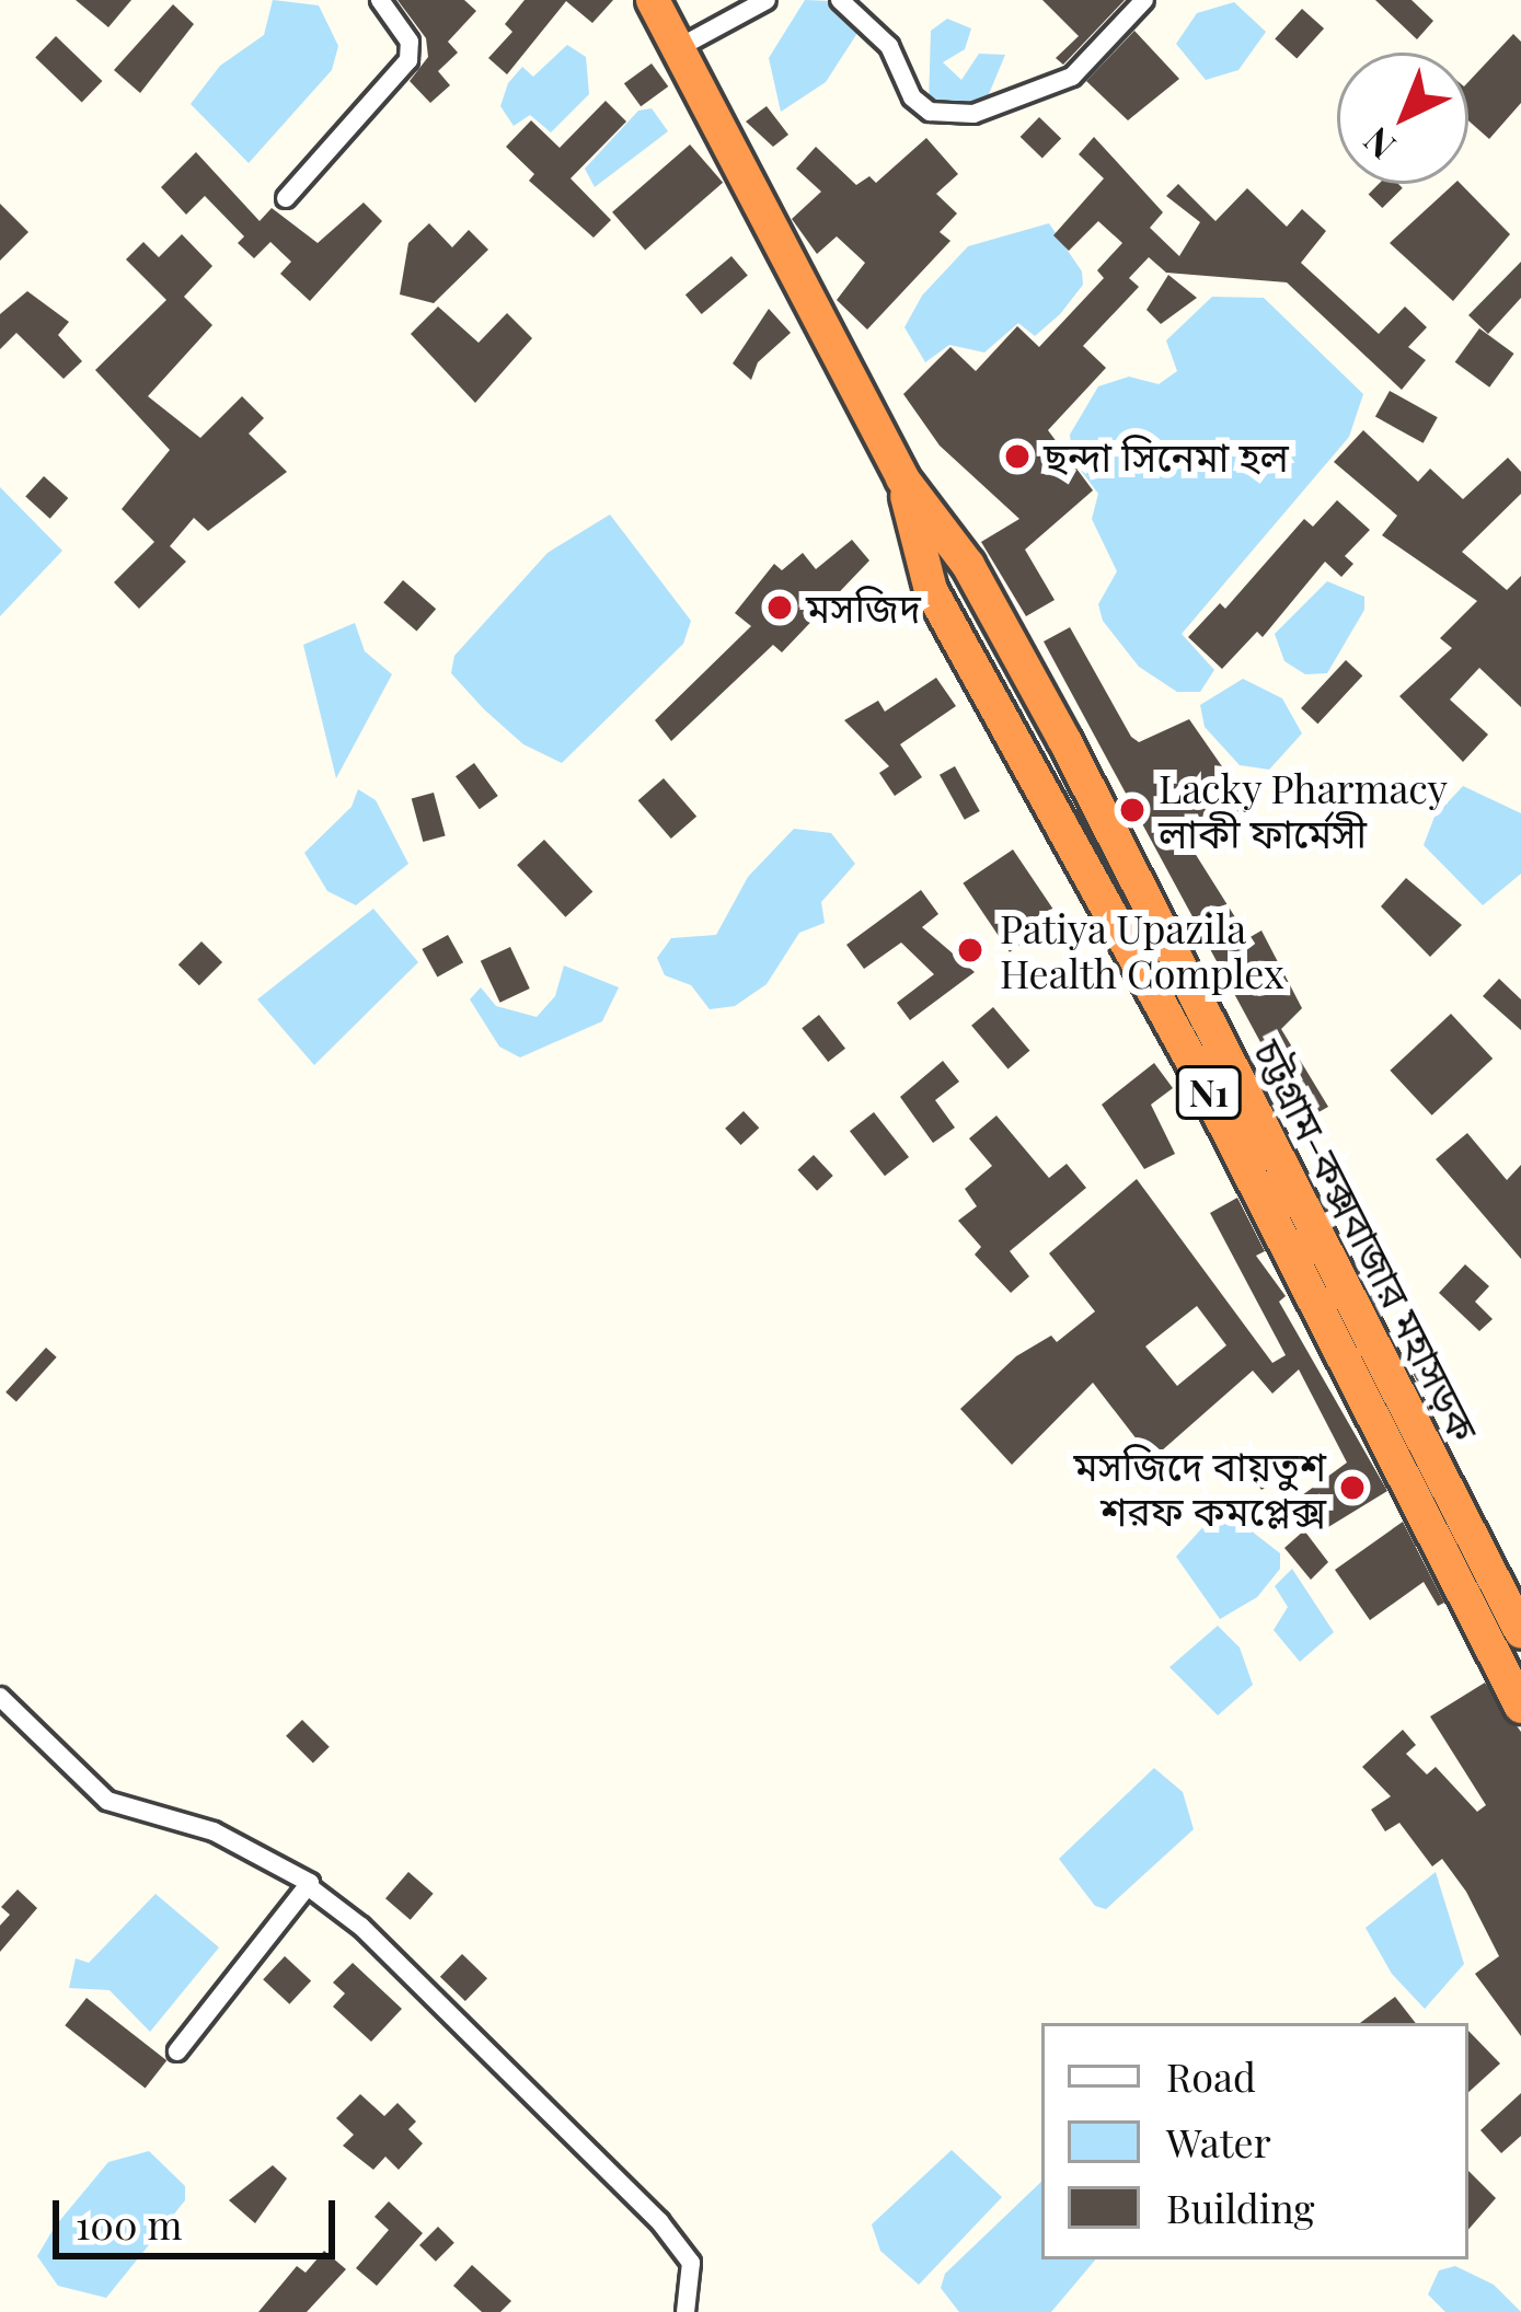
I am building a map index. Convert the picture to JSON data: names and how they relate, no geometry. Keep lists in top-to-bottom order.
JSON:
{
  "streets": {
    "highway": ["N1", "চট্টগ্রাম-কক্সবাজার মহাসড়ক"]
  },
  "places": [
    "ছন্দা সিনেমা হল",
    "মসজিদ",
    "Lacky Pharmacy লাকী ফার্মেসী",
    "Patiya Upazila Health Complex",
    "মসজিদে বায়তুশ শরফ কমপ্লেক্স"
  ],
  "legend": ["Road", "Water", "Building"],
  "scale_bar": "100 m",
  "north": "bottom left"
}
